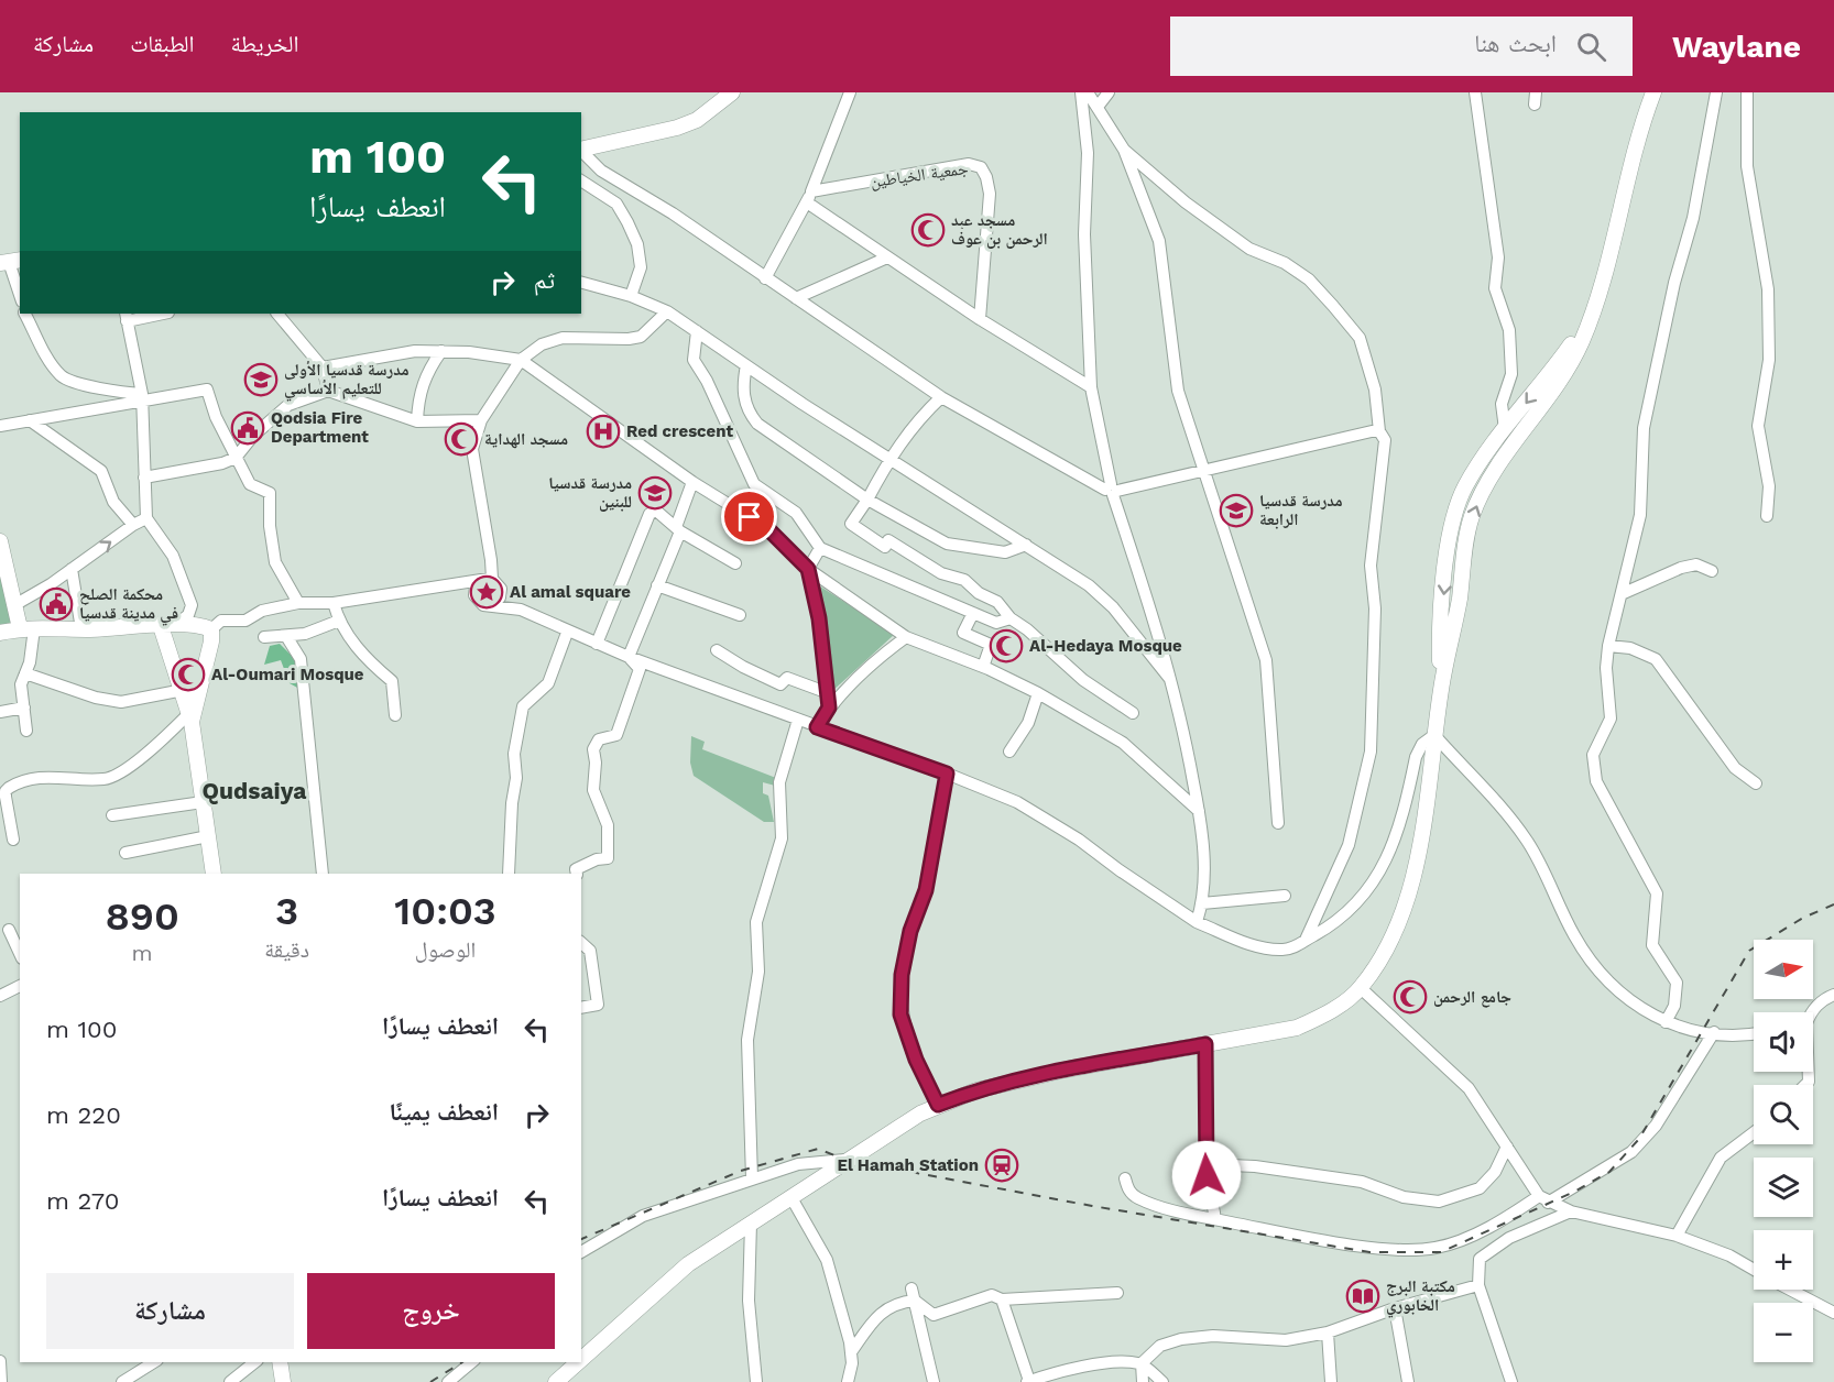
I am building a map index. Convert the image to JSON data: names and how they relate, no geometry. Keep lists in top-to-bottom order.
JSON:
{
  "streets": {
    "street": ["جمعية الخياطين"]
  },
  "districts": ["Qudsaiya"],
  "places": {
    "mosque": [
      "مسجد عبد الرحمن بن عوف",
      "مسجد الهداية",
      "Al-Hedaya Mosque",
      "Al-Oumari Mosque",
      "جامع الرحمن"
    ],
    "school or university": ["مدرسة قدسيا الأولى للتعليم الأساسي", "مدرسة قدسيا للبنين", "مدرسة قدسيا الرابعة"],
    "public building": ["Qodsia Fire Department", "محكمة الصلح في مدينة قدسيا"],
    "hospital": ["Red crescent"],
    "place": ["Al amal square"],
    "station": ["El Hamah Station"],
    "library": ["مكتبة البرج الخابوري"]
  },
  "north": "right",
  "page": {
    "header": "Waylane",
    "search": "ابحث هنا",
    "nav": ["الخريطة", "الطبقات", "مشاركة"],
    "turn": ["100 m", "انعطف يسارًا"],
    "then": "ثم",
    "eta": [
      "10:03",
      "الوصول",
      "3",
      "دقيقة",
      "890",
      "m"
    ],
    "map_buttons": ["+", "−"],
    "list": [
      {
        "name": "انعطف يسارًا",
        "value": "100 m"
      },
      {
        "name": "انعطف يمينًا",
        "value": "220 m"
      },
      {
        "name": "انعطف يسارًا",
        "value": "270 m"
      }
    ],
    "buttons": ["خروج", "مشاركة"]
  }
}
